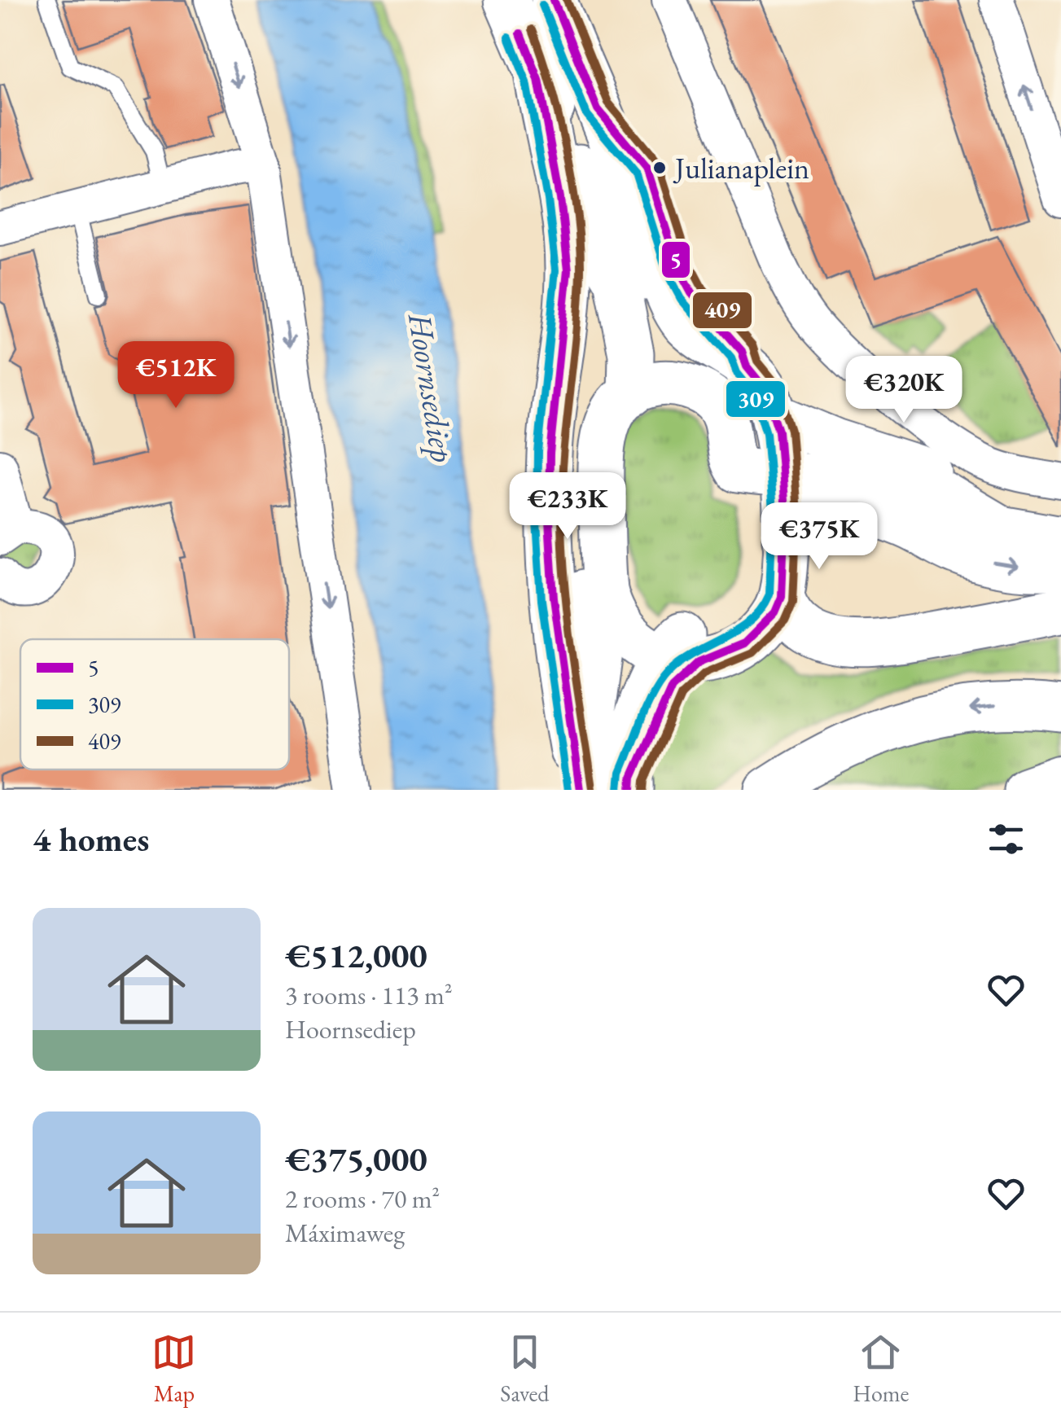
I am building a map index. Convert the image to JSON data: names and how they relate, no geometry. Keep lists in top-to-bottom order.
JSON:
{
  "water": ["Hoornsediep"],
  "places": ["Julianaplein"],
  "lines": ["transit line 5", "transit line 409", "transit line 309"],
  "legend": ["5", "309", "409"],
  "page": {
    "price": [
      "€512K",
      "€320K",
      "€233K",
      "€375K"
    ],
    "heading": "4 homes",
    "list": [
      {
        "name": "€512,000",
        "note": "3 rooms · 113 m² · Hoornsediep"
      },
      {
        "name": "€375,000",
        "note": "2 rooms · 70 m² · Máximaweg"
      }
    ],
    "tabs": ["Map", "Saved", "Home"]
  }
}
